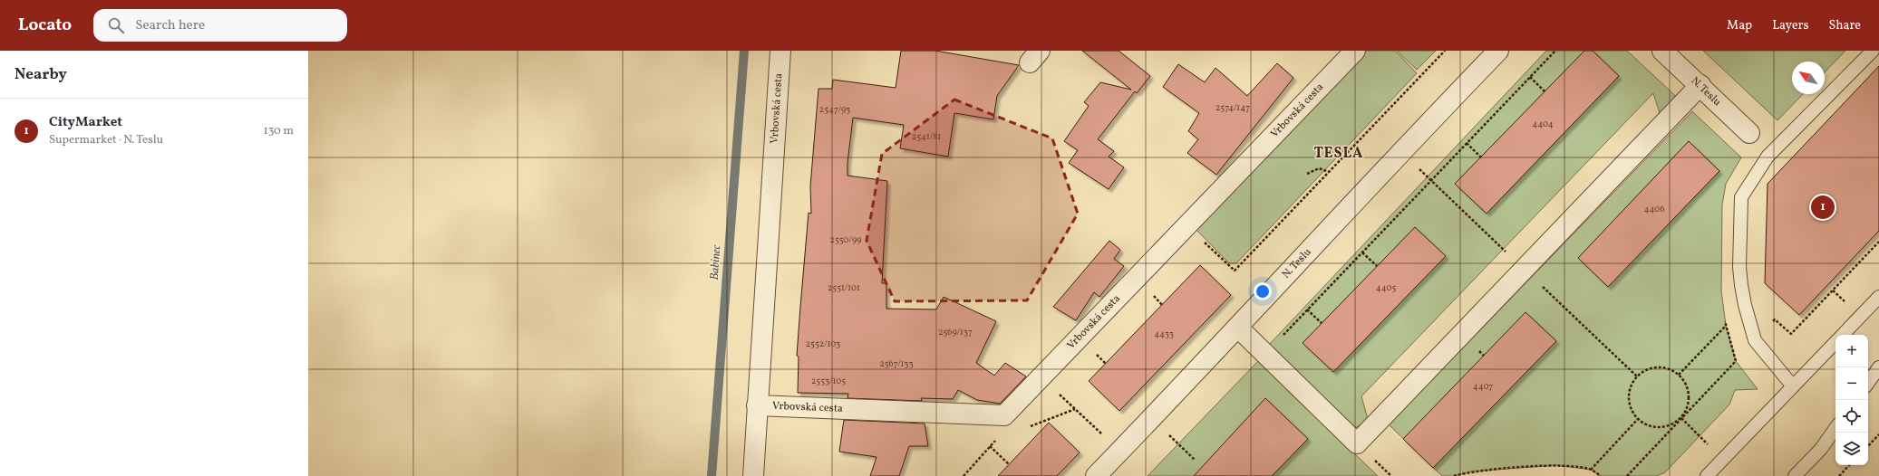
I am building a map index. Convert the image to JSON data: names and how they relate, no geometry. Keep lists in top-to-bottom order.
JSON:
{
  "streets": {
    "street": ["N. Teslu", "Vrbovská cesta"]
  },
  "districts": ["TESLA"],
  "water": ["Babinec"],
  "house_numbers": [
    "2574/147",
    "2547/93",
    "4404",
    "2541/81",
    "4406",
    "2550/99",
    "2551/101",
    "4405",
    "2569/137",
    "4433",
    "2552/103",
    "2567/133",
    "2553/105",
    "4407"
  ],
  "north": "top left",
  "page": {
    "header": "Locato",
    "search": "Search here",
    "nav": ["Map", "Layers", "Share"],
    "heading": "Nearby",
    "list": [
      {
        "mark": "1",
        "name": "CityMarket",
        "note": "Supermarket · N. Teslu",
        "value": "130 m"
      }
    ],
    "pins": "1",
    "map_buttons": ["+", "−"]
  }
}
